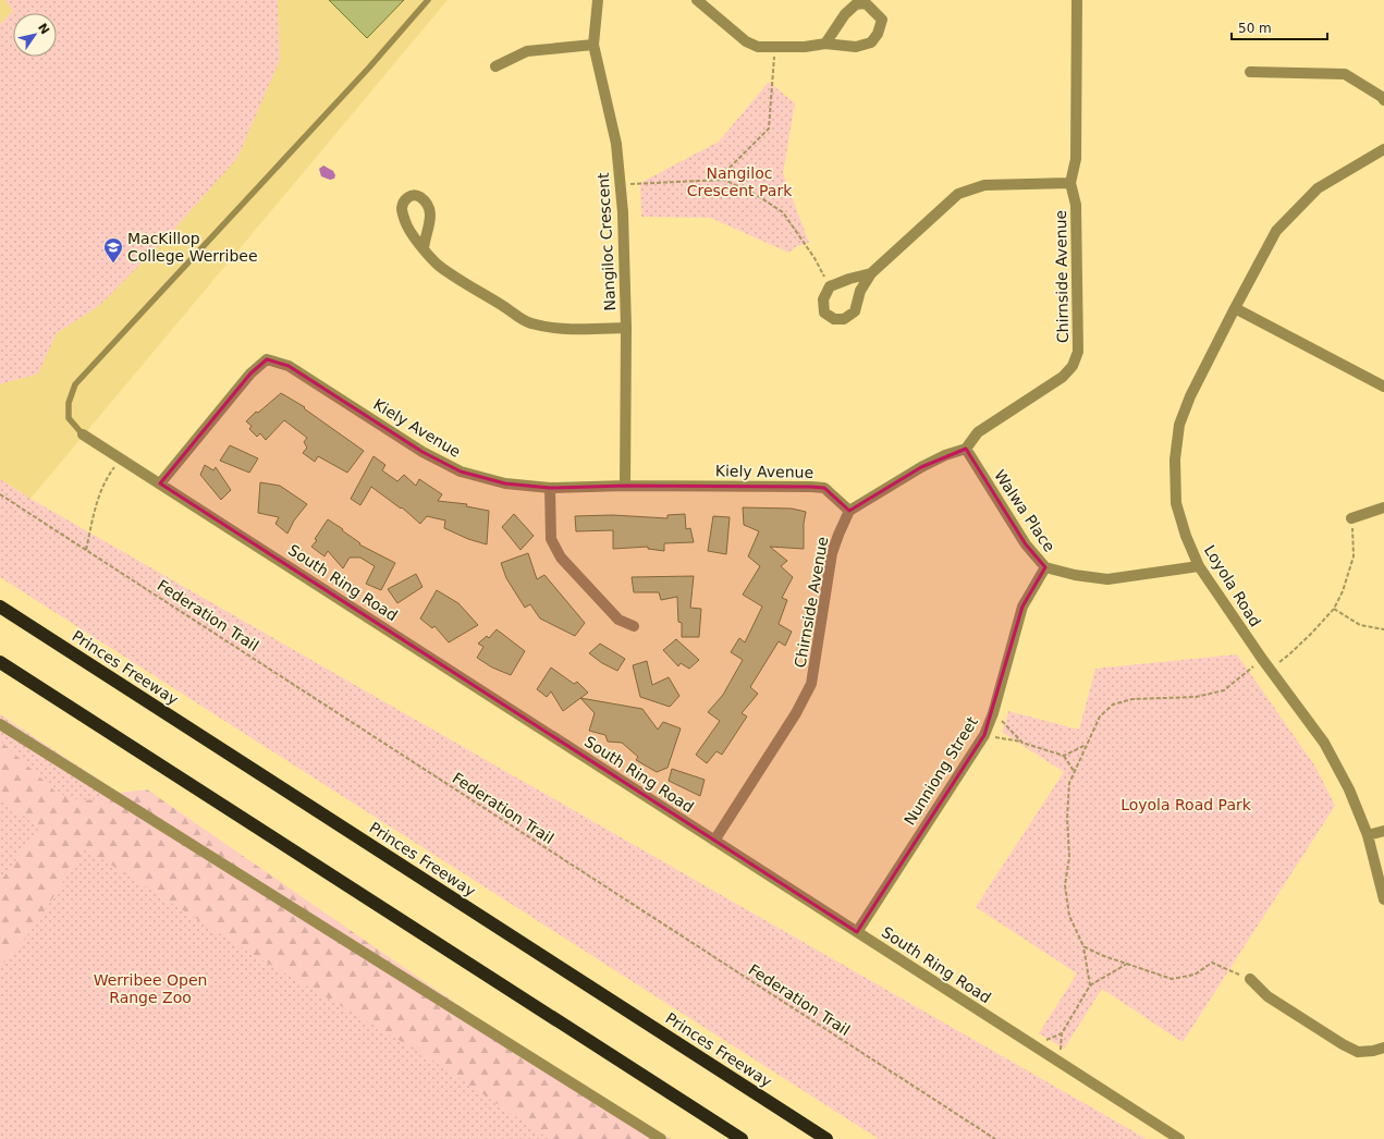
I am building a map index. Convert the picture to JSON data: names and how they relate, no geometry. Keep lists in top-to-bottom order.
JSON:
{
  "streets": {
    "highway": ["Princes Freeway"],
    "street": [
      "Nangiloc Crescent",
      "Chirnside Avenue",
      "Kiely Avenue",
      "Walwa Place",
      "South Ring Road",
      "Loyola Road",
      "Nunniong Street"
    ],
    "path": ["Federation Trail"]
  },
  "crossings": [
    ["Nangiloc Crescent", "Kiely Avenue"],
    ["Chirnside Avenue", "Kiely Avenue"],
    ["Chirnside Avenue", "Walwa Place"],
    ["Chirnside Avenue", "South Ring Road"],
    ["Kiely Avenue", "South Ring Road"],
    ["Walwa Place", "Loyola Road"],
    ["Walwa Place", "Nunniong Street"],
    ["South Ring Road", "Nunniong Street"]
  ],
  "parks": ["Nangiloc Crescent Park", "Loyola Road Park", "Werribee Open Range Zoo"],
  "places": {
    "school or university": ["MacKillop College Werribee"]
  },
  "scale_bar": "50 m",
  "north": "top right"
}
